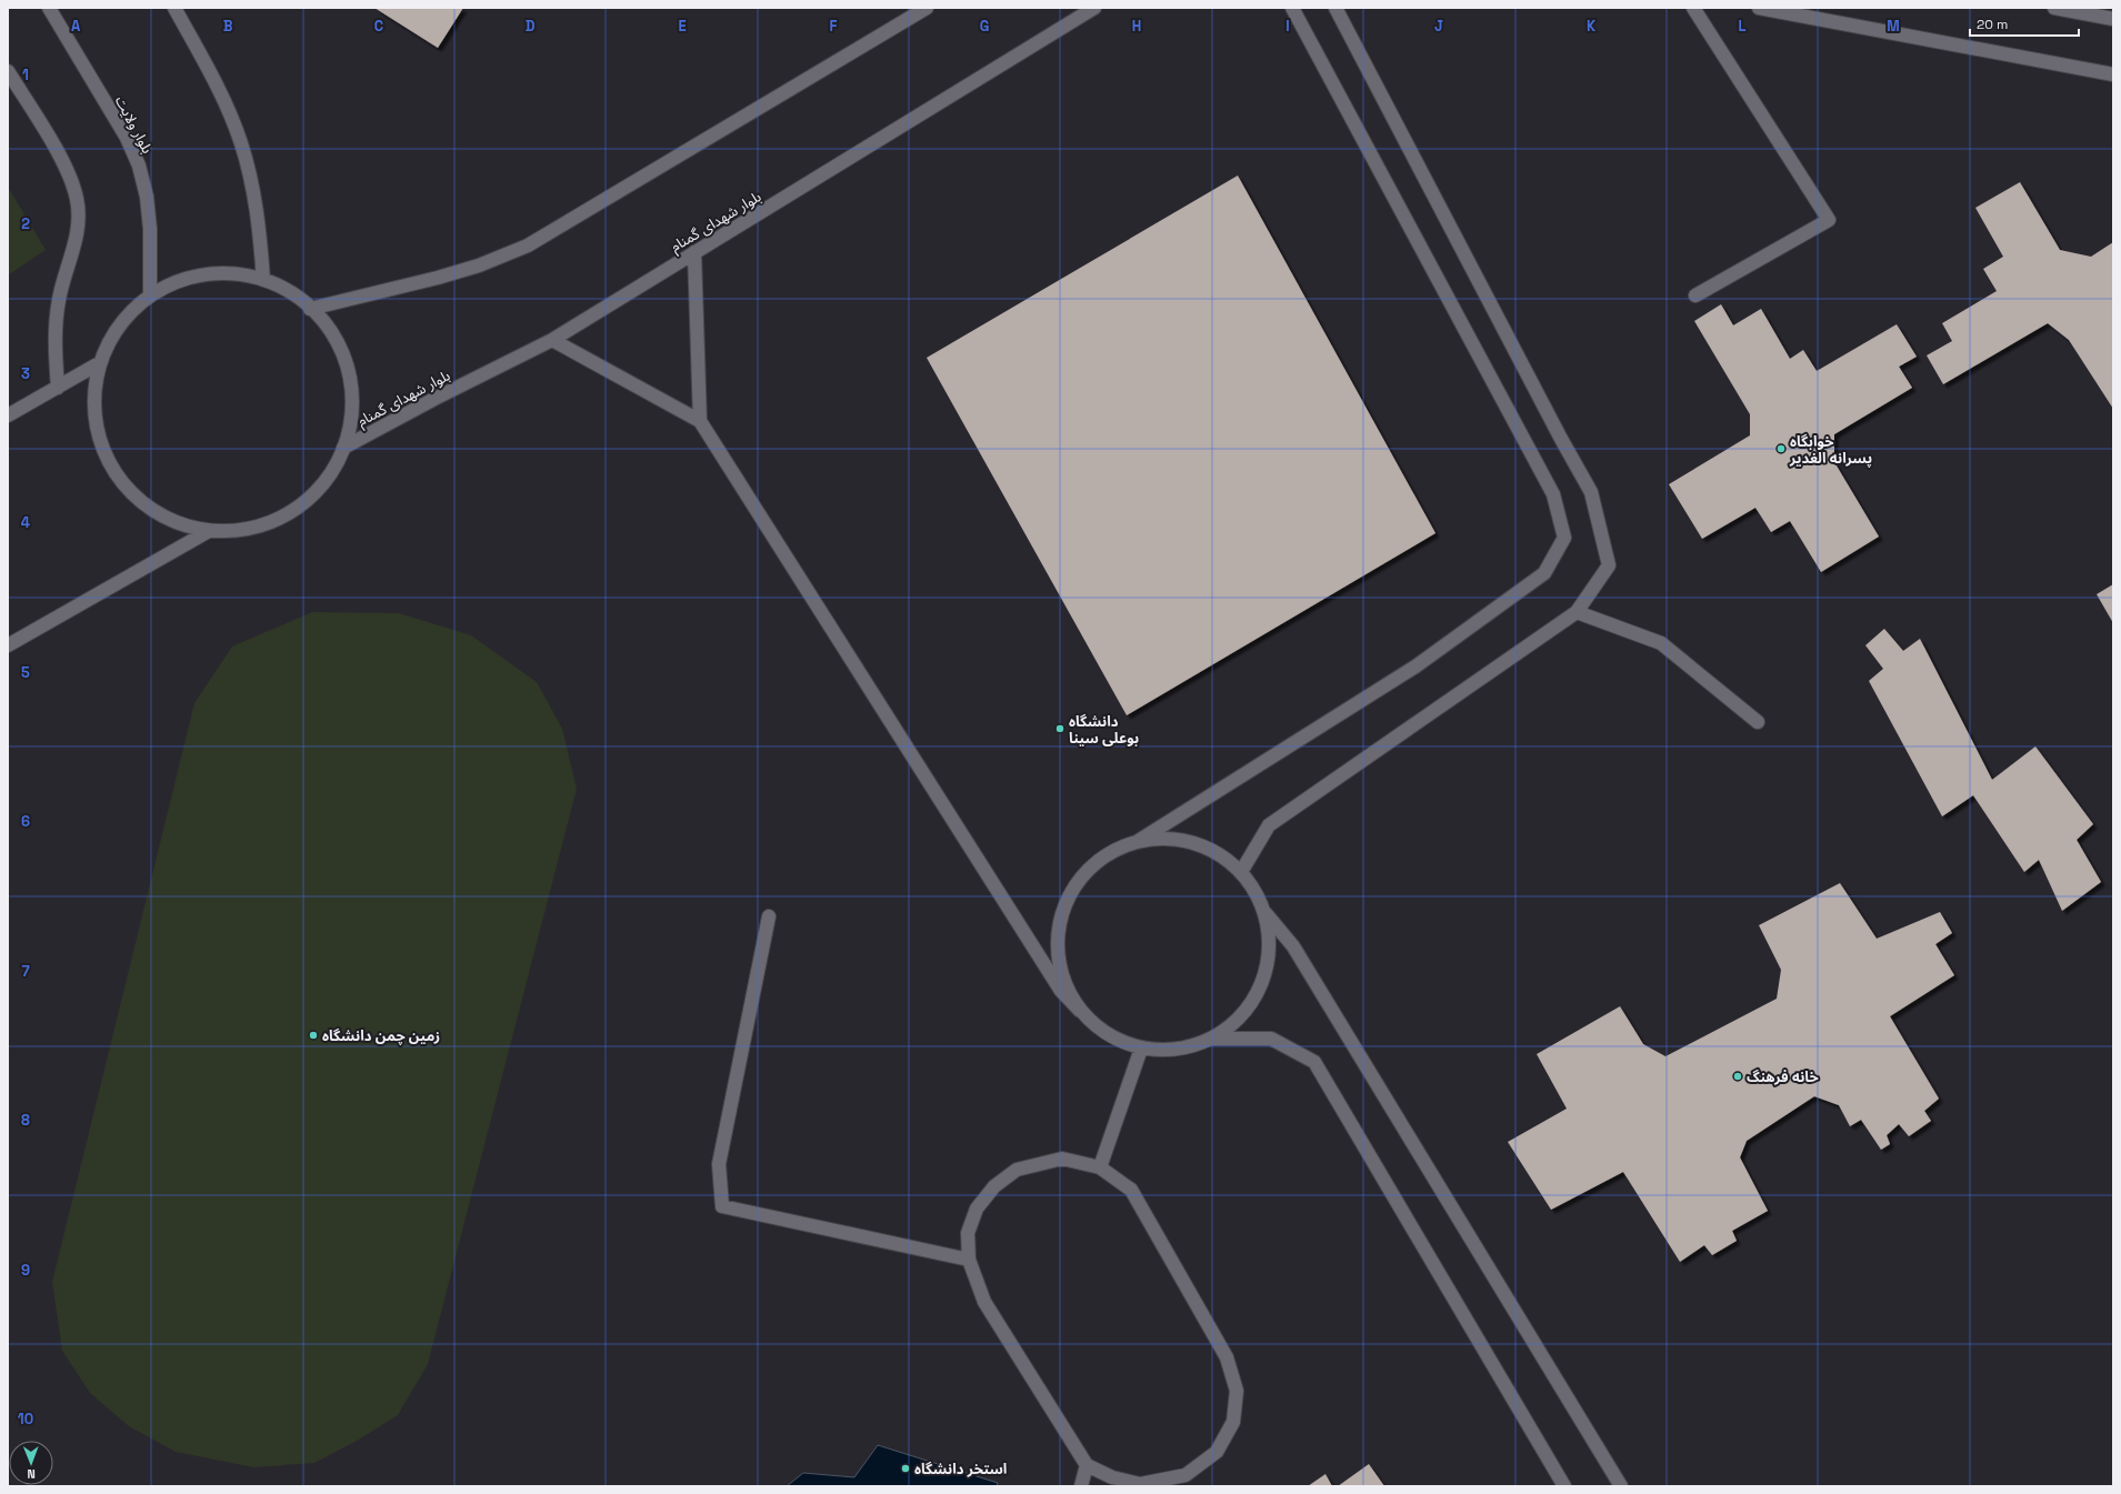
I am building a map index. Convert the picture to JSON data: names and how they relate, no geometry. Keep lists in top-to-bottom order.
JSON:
{
  "streets": {
    "street": ["بلوار ولایت", "بلوار شهدای گمنام"]
  },
  "places": [
    "خوابگاه پسرانه الغدیر",
    "دانشگاه بوعلی سینا",
    "زمین چمن دانشگاه",
    "خانه فرهنگ",
    "استخر دانشگاه"
  ],
  "scale_bar": "20 m",
  "north": "bottom",
  "grid": {
    "columns": [
      "A",
      "B",
      "C",
      "D",
      "E",
      "F",
      "G",
      "H",
      "I",
      "J",
      "K",
      "L",
      "M"
    ],
    "rows": [
      "1",
      "2",
      "3",
      "4",
      "5",
      "6",
      "7",
      "8",
      "9",
      "10"
    ]
  }
}
